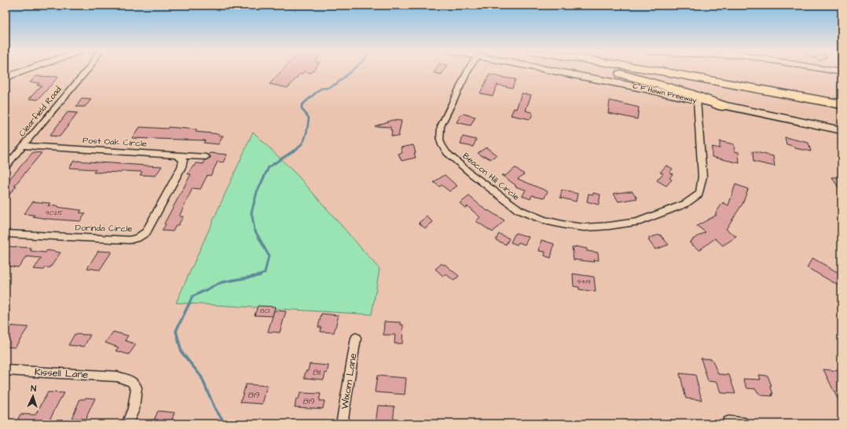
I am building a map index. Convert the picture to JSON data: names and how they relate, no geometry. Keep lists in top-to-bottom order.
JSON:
{
  "streets": {
    "main road": ["C F Hawn Freeway"],
    "street": [
      "Clearfield Road",
      "Post Oak Circle",
      "Beacon Hill Circle",
      "Dorinda Circle",
      "Kissell Lane",
      "Wixom Lane"
    ]
  },
  "crossings": [
    ["C F Hawn Freeway", "Beacon Hill Circle"],
    ["Clearfield Road", "Post Oak Circle"],
    ["Post Oak Circle", "Dorinda Circle"]
  ],
  "house_numbers": [
    "9025",
    "9419",
    "801",
    "811",
    "819",
    "819"
  ],
  "north": "top"
}
